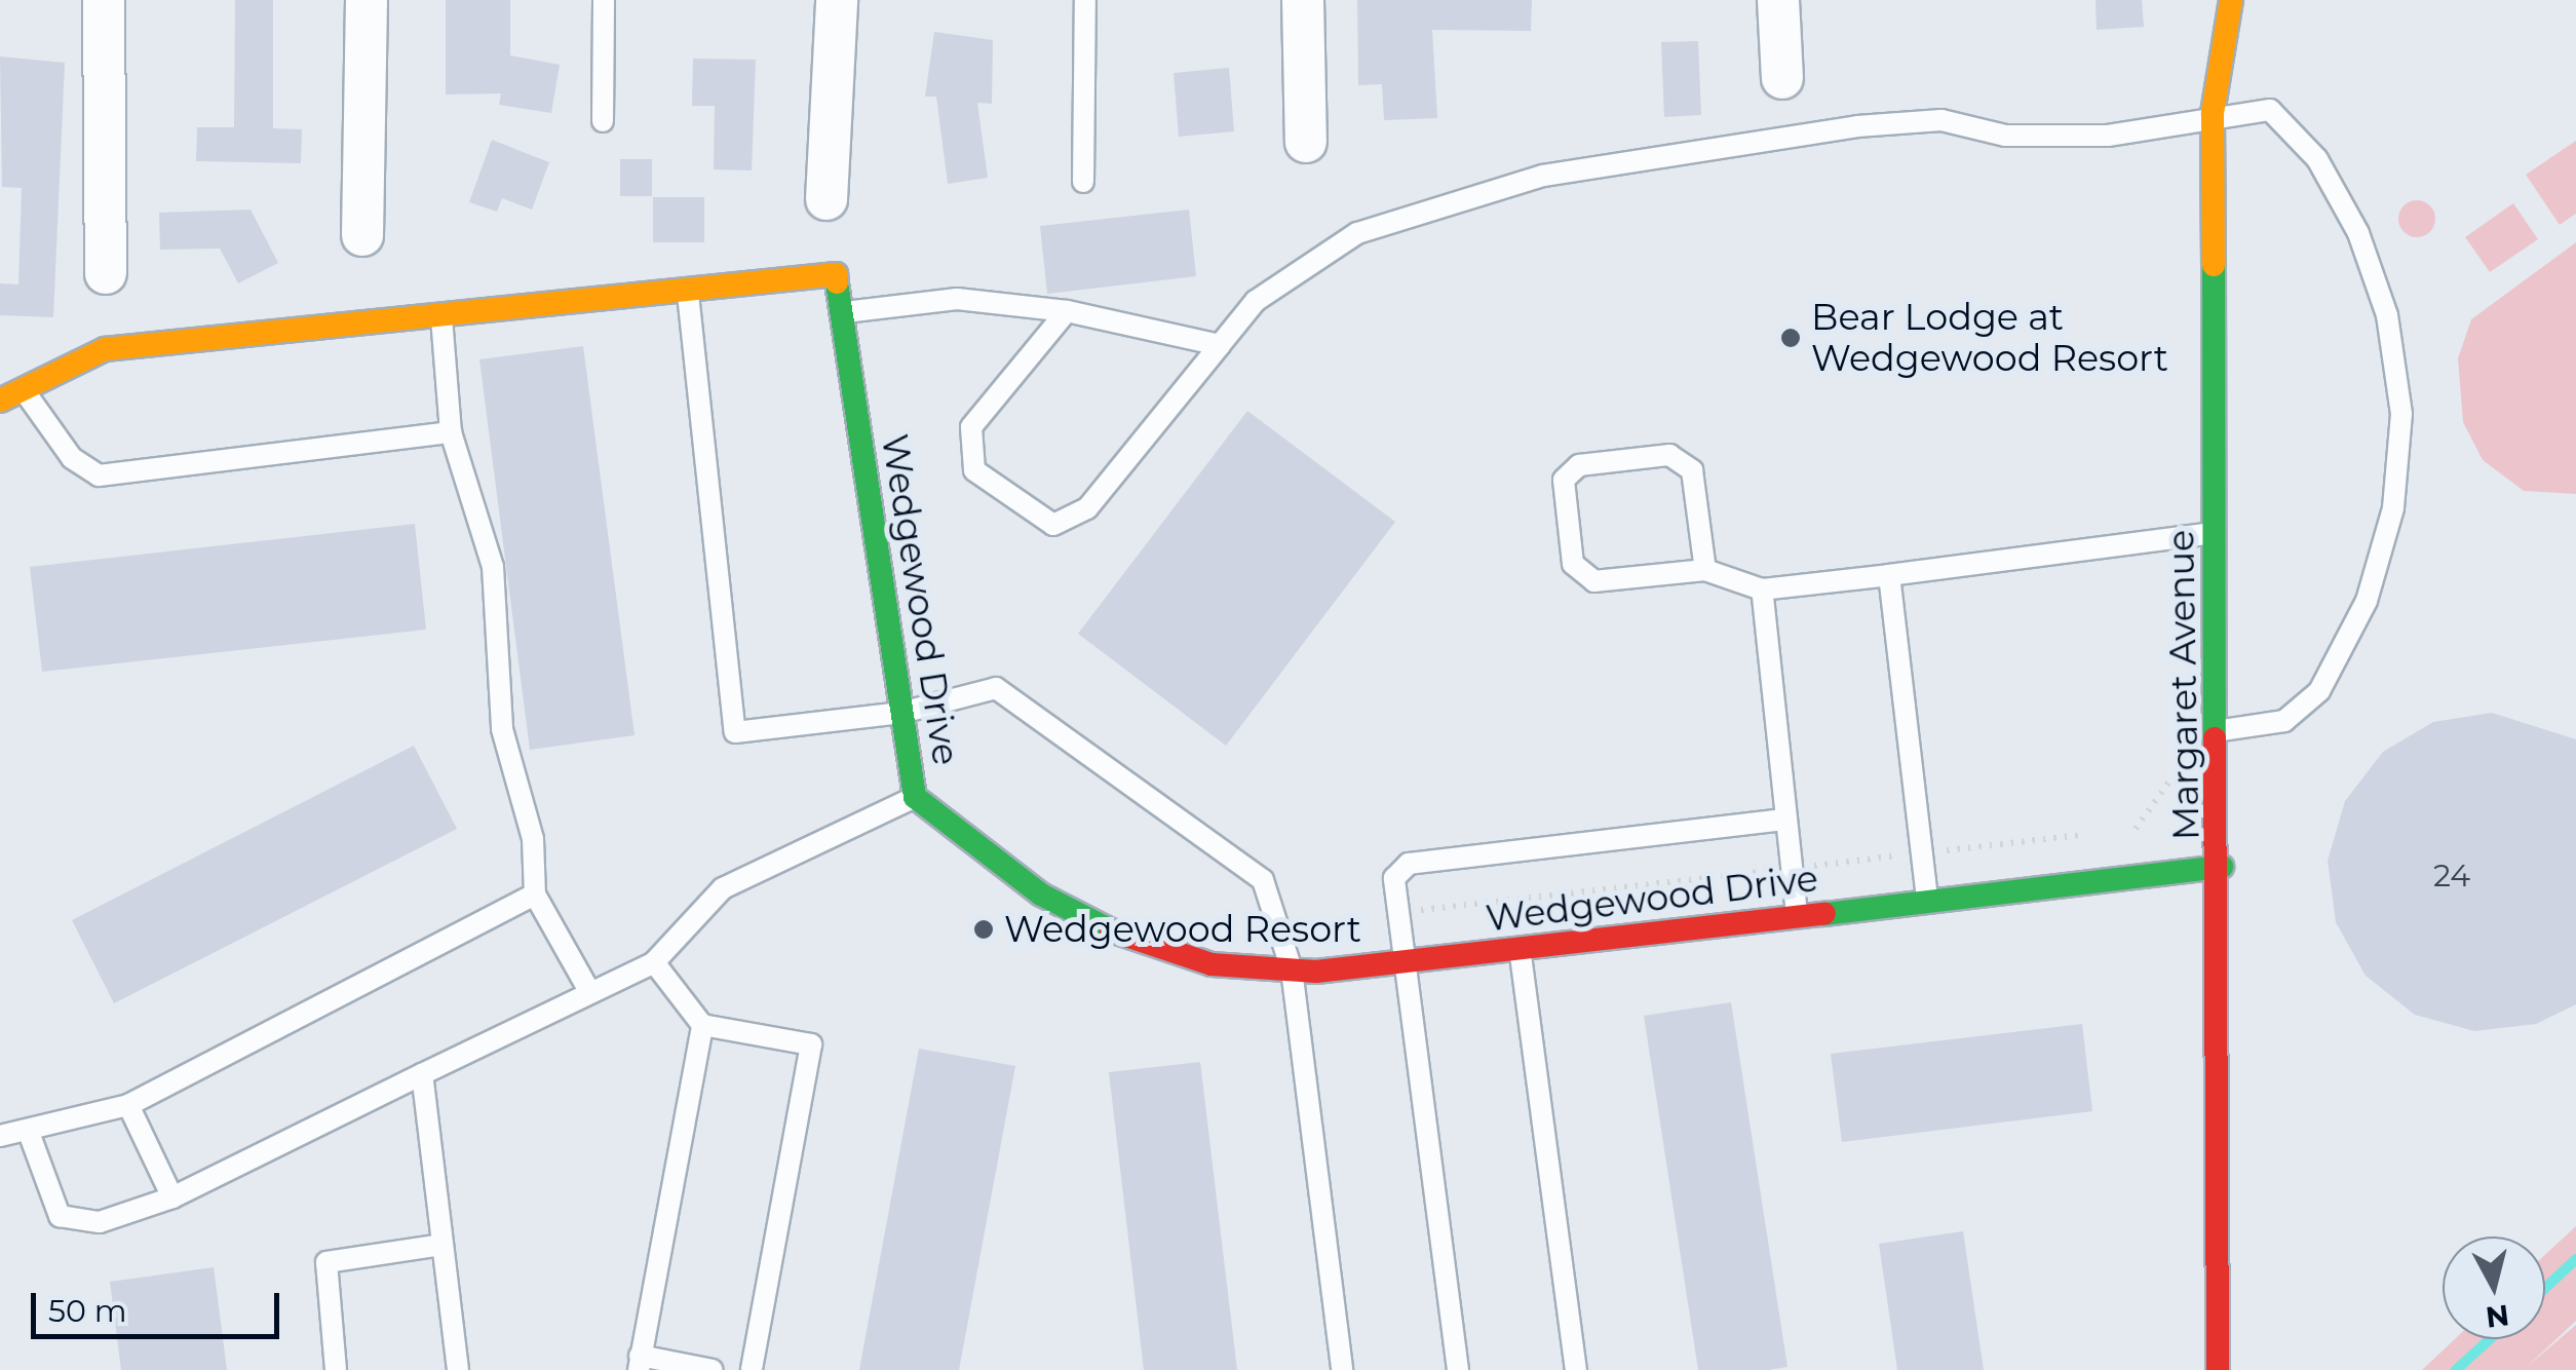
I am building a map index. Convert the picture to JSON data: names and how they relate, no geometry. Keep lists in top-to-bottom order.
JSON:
{
  "streets": {
    "street": ["Wedgewood Drive", "Margaret Avenue"]
  },
  "crossings": [
    ["Wedgewood Drive", "Margaret Avenue"]
  ],
  "places": ["Bear Lodge at Wedgewood Resort", "Wedgewood Resort"],
  "house_numbers": ["24"],
  "scale_bar": "50 m",
  "north": "bottom"
}
